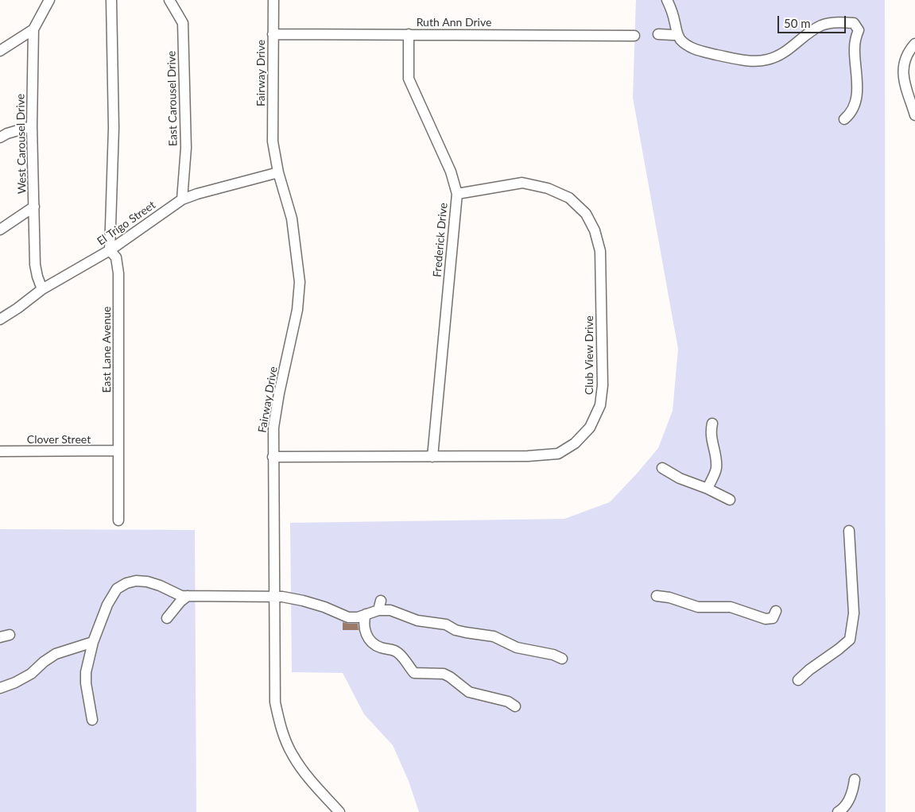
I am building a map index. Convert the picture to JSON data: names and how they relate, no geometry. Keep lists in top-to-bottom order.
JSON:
{
  "streets": {
    "street": [
      "Ruth Ann Drive",
      "Fairway Drive",
      "East Carousel Drive",
      "West Carousel Drive",
      "El Trigo Street",
      "Frederick Drive",
      "East Lane Avenue",
      "Club View Drive",
      "Clover Street"
    ]
  },
  "crossings": [
    ["Ruth Ann Drive", "Fairway Drive"],
    ["Ruth Ann Drive", "Frederick Drive"],
    ["Fairway Drive", "El Trigo Street"],
    ["Fairway Drive", "Club View Drive"],
    ["East Carousel Drive", "El Trigo Street"],
    ["West Carousel Drive", "El Trigo Street"],
    ["El Trigo Street", "East Lane Avenue"],
    ["Frederick Drive", "Club View Drive"],
    ["East Lane Avenue", "Clover Street"]
  ],
  "scale_bar": "50 m"
}
